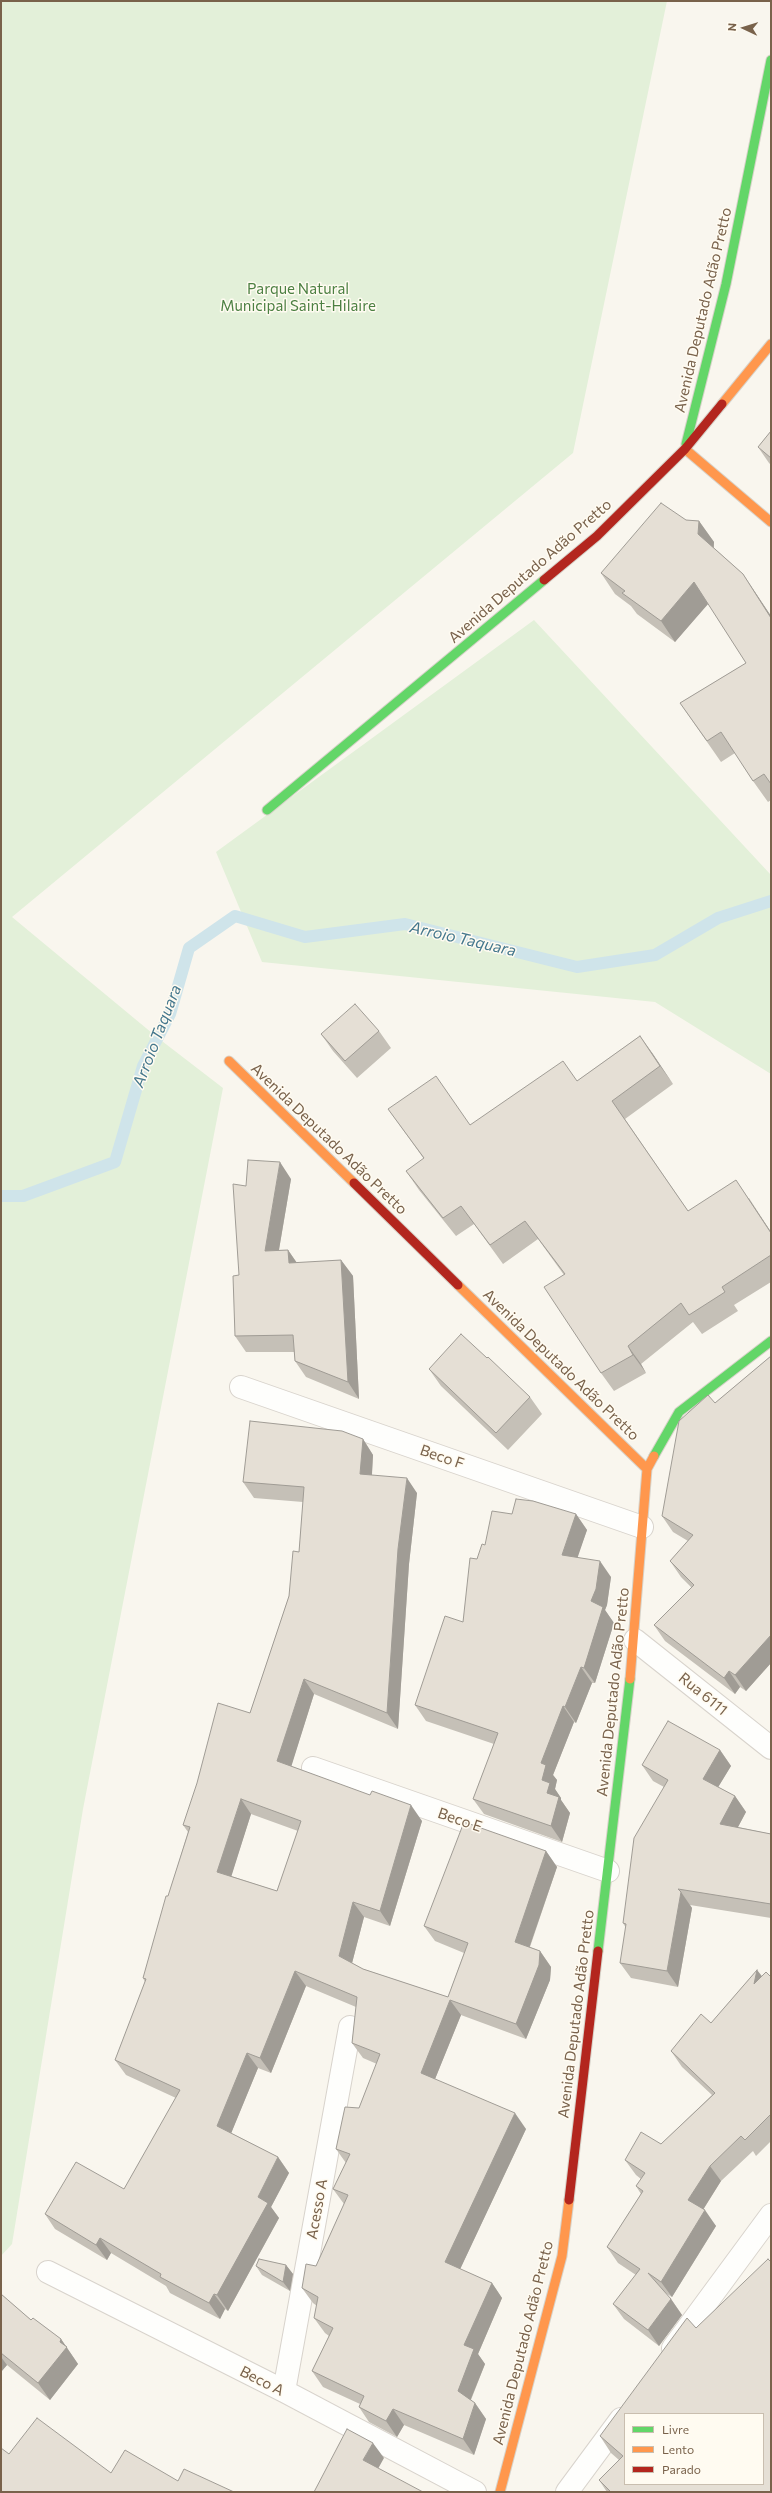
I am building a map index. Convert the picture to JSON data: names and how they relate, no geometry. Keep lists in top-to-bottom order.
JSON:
{
  "streets": {
    "street": [
      "Avenida Deputado Adão Pretto",
      "Beco F",
      "Rua 6111",
      "Beco E",
      "Acesso A",
      "Beco A"
    ]
  },
  "crossings": [
    ["Avenida Deputado Adão Pretto", "Beco F"],
    ["Avenida Deputado Adão Pretto", "Rua 6111"],
    ["Avenida Deputado Adão Pretto", "Beco E"],
    ["Acesso A", "Beco A"]
  ],
  "water": ["Arroio Taquara"],
  "parks": ["Parque Natural Municipal Saint-Hilaire"],
  "legend": ["Livre", "Lento", "Parado"],
  "north": "left"
}
